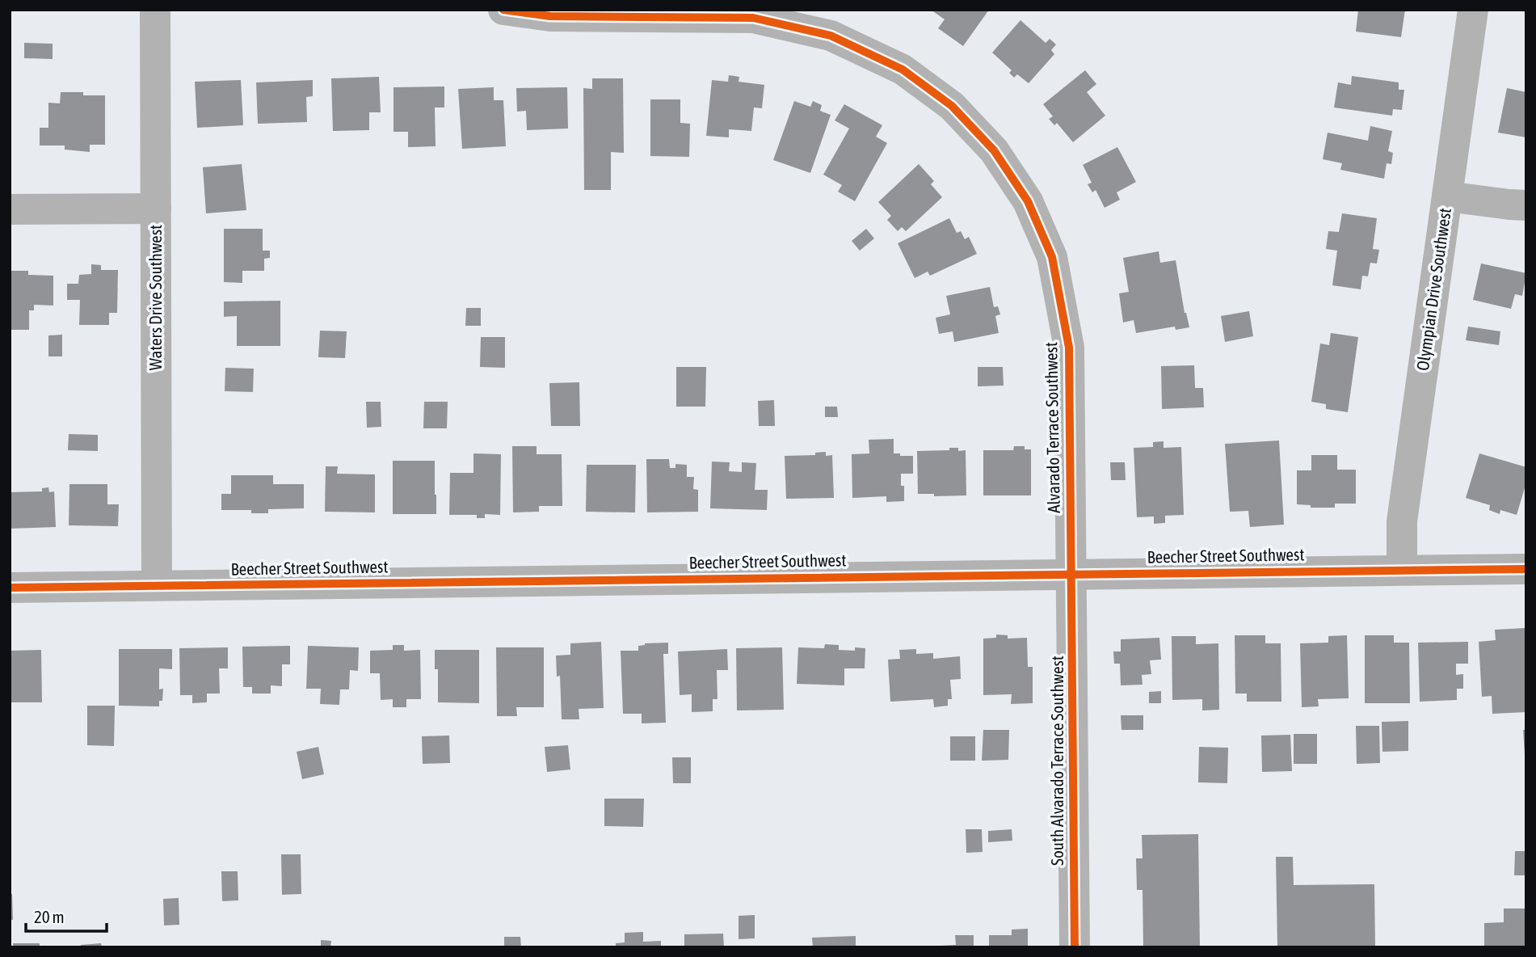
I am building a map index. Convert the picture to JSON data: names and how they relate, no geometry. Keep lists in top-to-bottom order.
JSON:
{
  "streets": {
    "street": [
      "Olympian Drive Southwest",
      "Waters Drive Southwest",
      "Alvarado Terrace Southwest",
      "Beecher Street Southwest",
      "South Alvarado Terrace Southwest"
    ]
  },
  "crossings": [
    ["Olympian Drive Southwest", "Beecher Street Southwest"],
    ["Waters Drive Southwest", "Beecher Street Southwest"],
    ["Alvarado Terrace Southwest", "Beecher Street Southwest"],
    ["Alvarado Terrace Southwest", "South Alvarado Terrace Southwest"],
    ["Beecher Street Southwest", "South Alvarado Terrace Southwest"]
  ],
  "scale_bar": "20 m"
}
